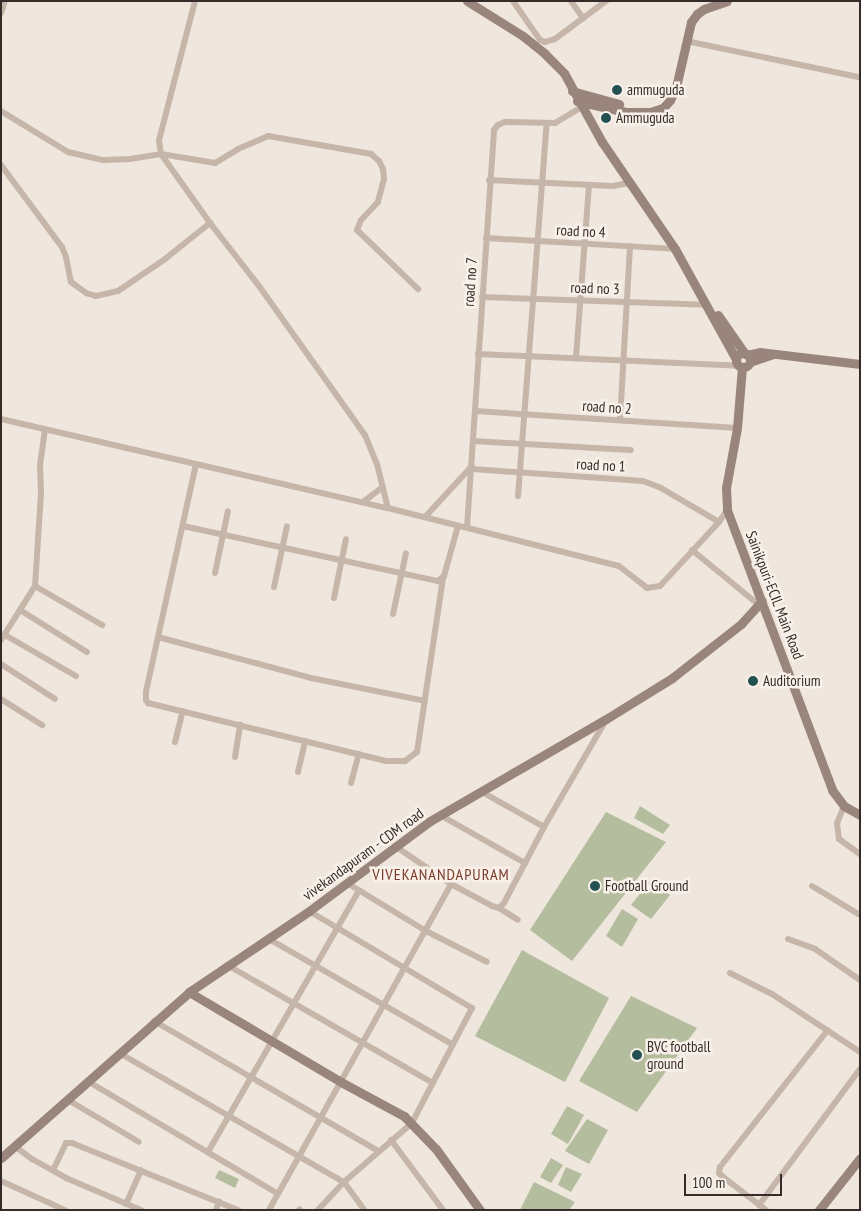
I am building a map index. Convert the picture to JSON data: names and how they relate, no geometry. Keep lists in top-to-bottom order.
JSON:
{
  "streets": {
    "street": [
      "road no 4",
      "road no 7",
      "road no 3",
      "road no 2",
      "road no 1",
      "Sainikpuri-ECIL Main Road",
      "vivekandapuram - CDM road"
    ]
  },
  "crossings": [
    ["road no 4", "road no 7"],
    ["road no 7", "road no 3"],
    ["road no 7", "road no 2"],
    ["road no 7", "road no 1"],
    ["road no 2", "Sainikpuri-ECIL Main Road"],
    ["Sainikpuri-ECIL Main Road", "vivekandapuram - CDM road"]
  ],
  "districts": ["VIVEKANANDAPURAM"],
  "places": [
    "ammuguda",
    "Ammuguda",
    "Auditorium",
    "Football Ground",
    "BVC football ground"
  ],
  "scale_bar": "100 m"
}
